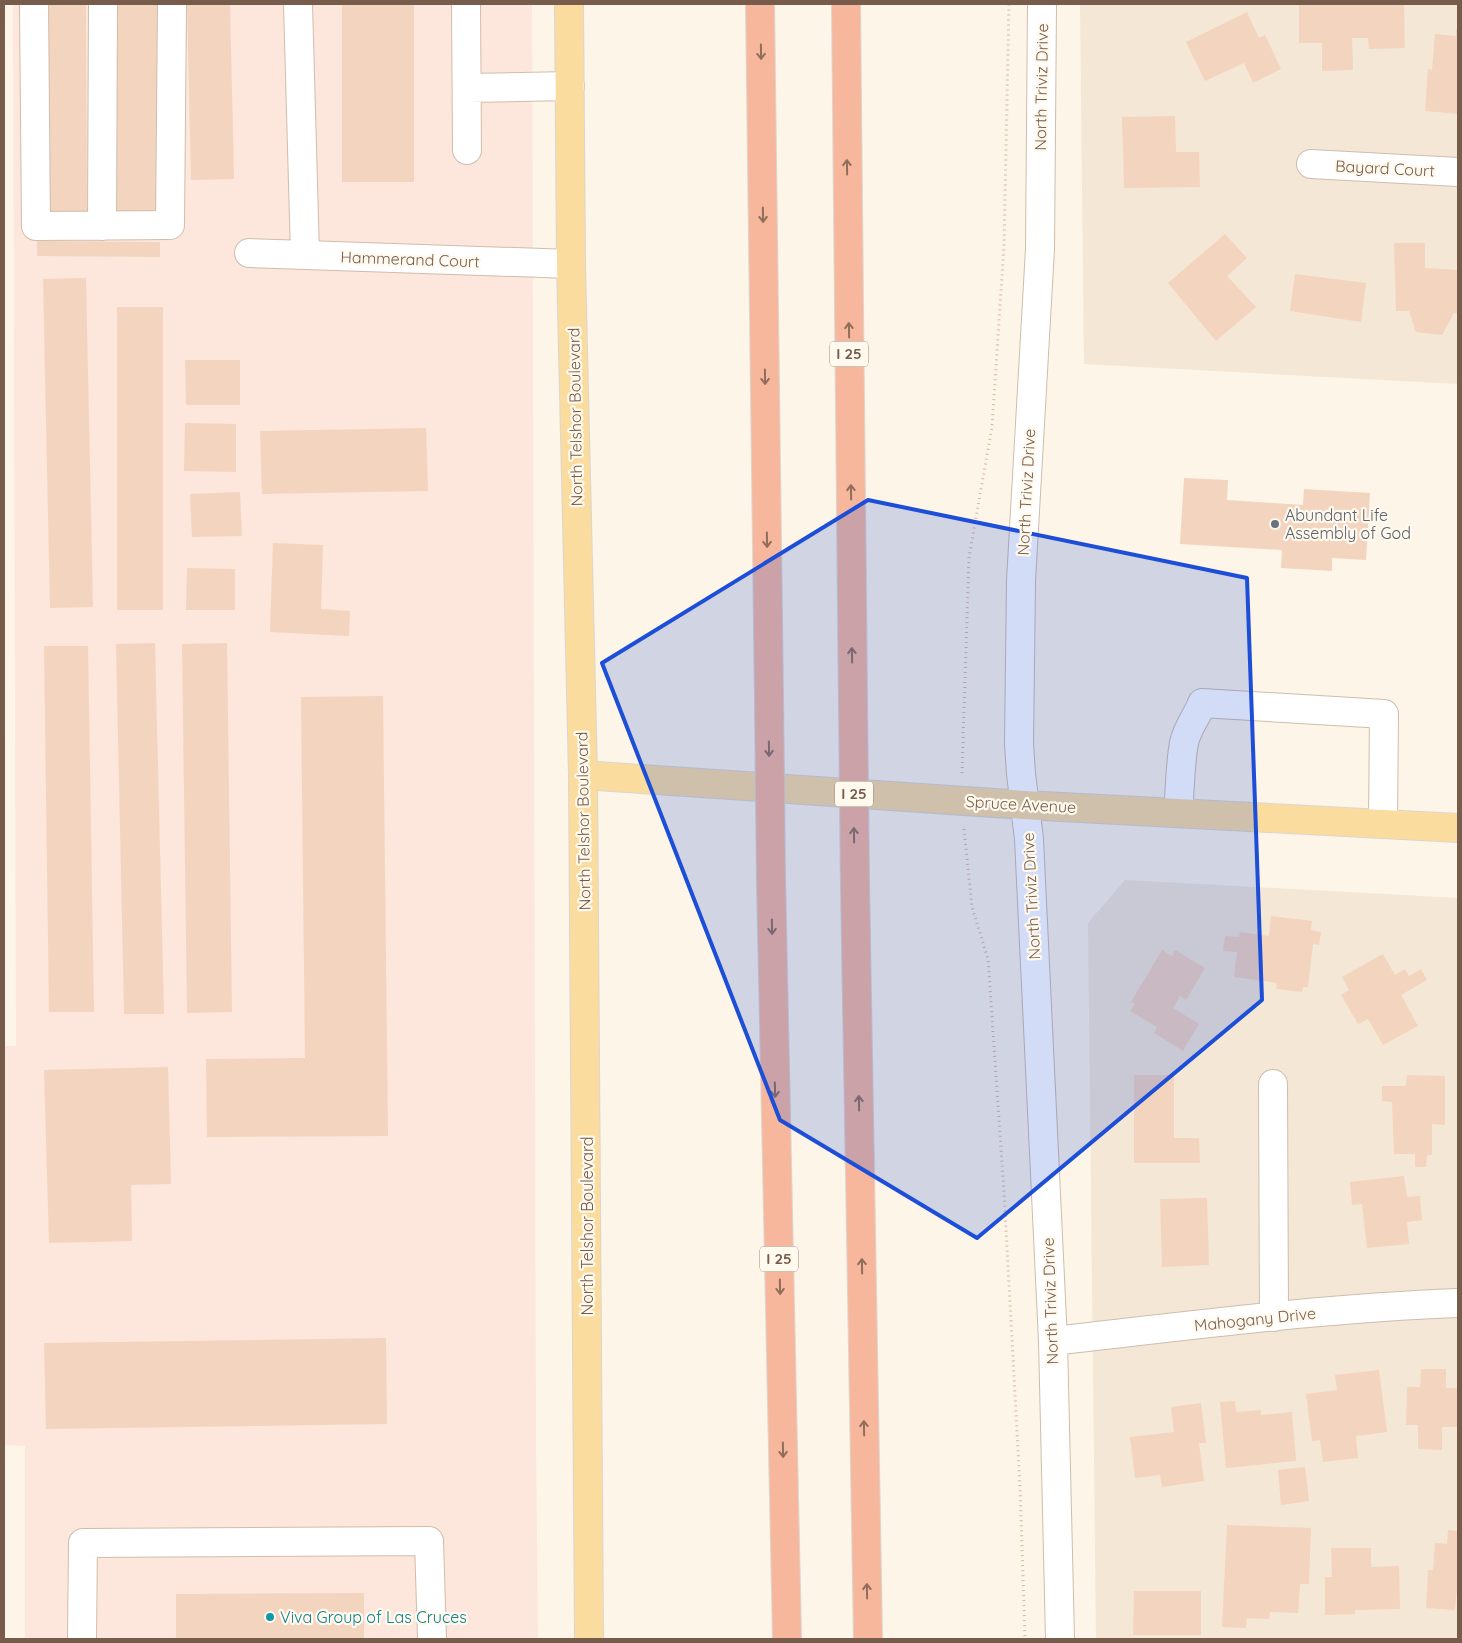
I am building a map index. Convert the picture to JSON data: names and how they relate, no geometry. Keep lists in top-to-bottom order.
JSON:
{
  "streets": {
    "highway": ["I 25"],
    "main road": ["North Telshor Boulevard", "Spruce Avenue"],
    "street": [
      "North Triviz Drive",
      "Bayard Court",
      "Hammerand Court",
      "Mahogany Drive"
    ]
  },
  "crossings": [
    ["North Triviz Drive", "Spruce Avenue"],
    ["North Triviz Drive", "Mahogany Drive"],
    ["Hammerand Court", "North Telshor Boulevard"],
    ["North Telshor Boulevard", "Spruce Avenue"]
  ],
  "places": ["Abundant Life Assembly of God", "Viva Group of Las Cruces"]
}
